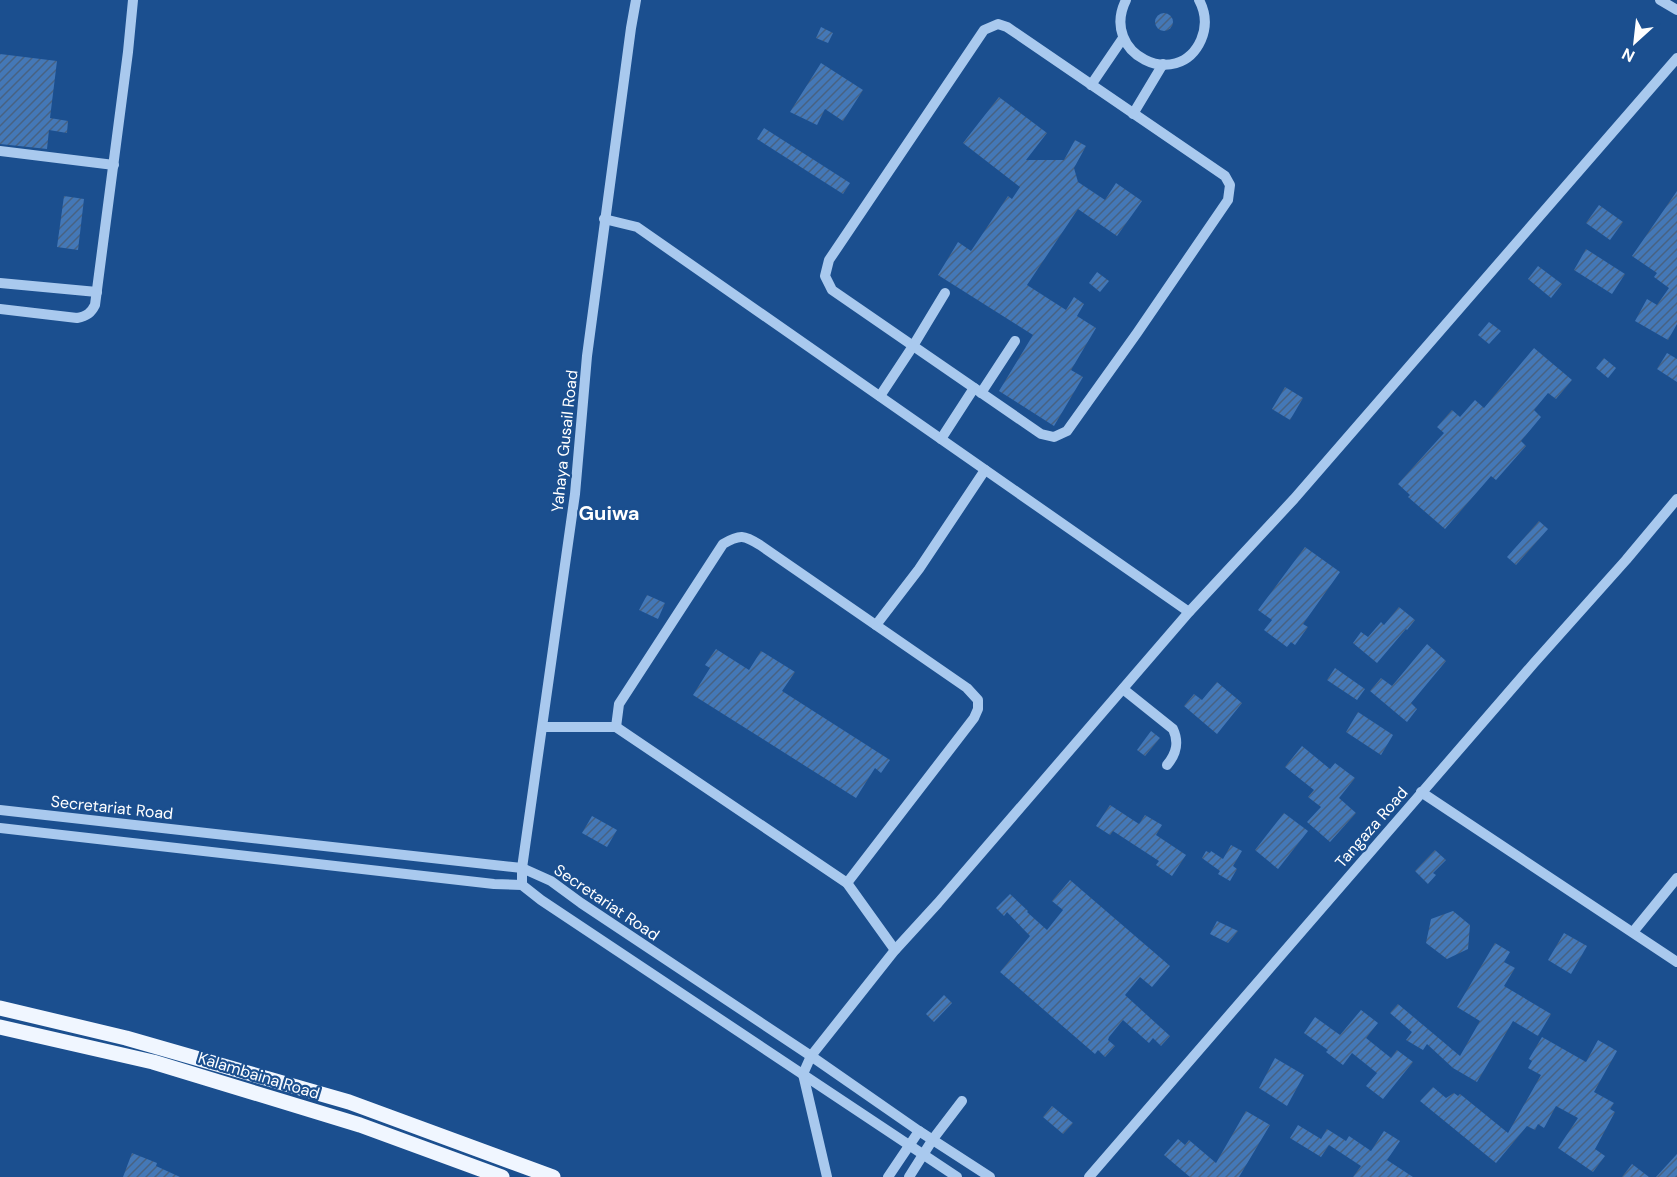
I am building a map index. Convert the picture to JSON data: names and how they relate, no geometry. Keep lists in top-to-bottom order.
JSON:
{
  "streets": {
    "main road": ["Kalambaina Road"],
    "street": ["Yahaya Gusail Road", "Secretariat Road", "Tangaza Road"]
  },
  "crossings": [
    ["Yahaya Gusail Road", "Secretariat Road"]
  ],
  "districts": ["Guiwa"],
  "north": "bottom left"
}
